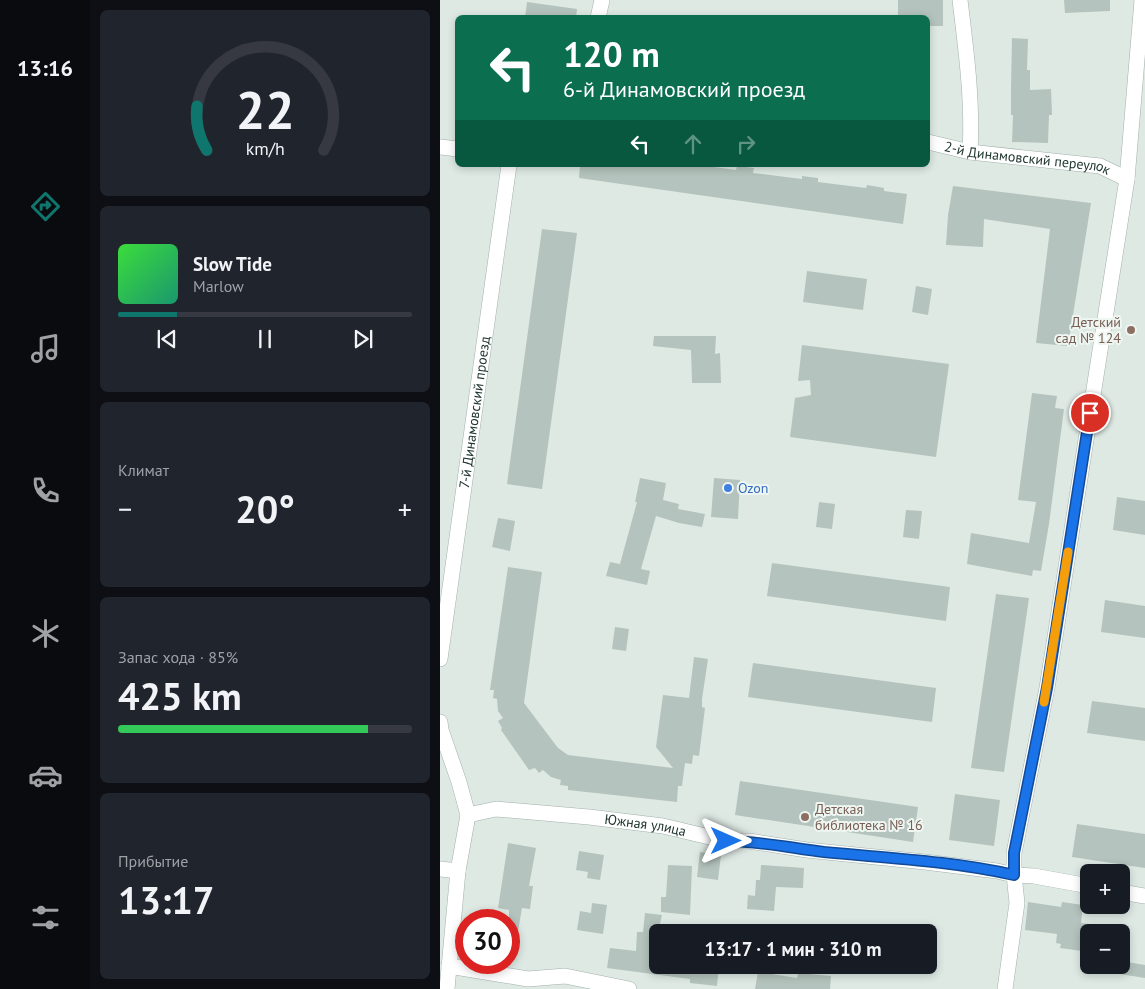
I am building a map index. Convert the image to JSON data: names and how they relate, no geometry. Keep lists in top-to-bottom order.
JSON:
{
  "streets": {
    "street": ["2-й Динамовский переулок", "7-й Динамовский проезд", "Южная улица"]
  },
  "places": ["Детский сад № 124", "Ozon", "Детская библиотека № 16"],
  "page": {
    "tabs": "13:16",
    "turn": ["120 m", "6-й Динамовский проезд"],
    "song": ["Slow Tide", "Marlow"],
    "tile": [
      "Климат",
      ["Запас хода · 85%", "425 km"],
      ["Прибытие", "13:17"]
    ],
    "heat": ["−", "20°", "+"],
    "map_buttons": ["+", "−"],
    "limit": "30",
    "trip": "13:17 · 1 мин · 310 m",
    "gauge": ["22", "km/h"]
  }
}
